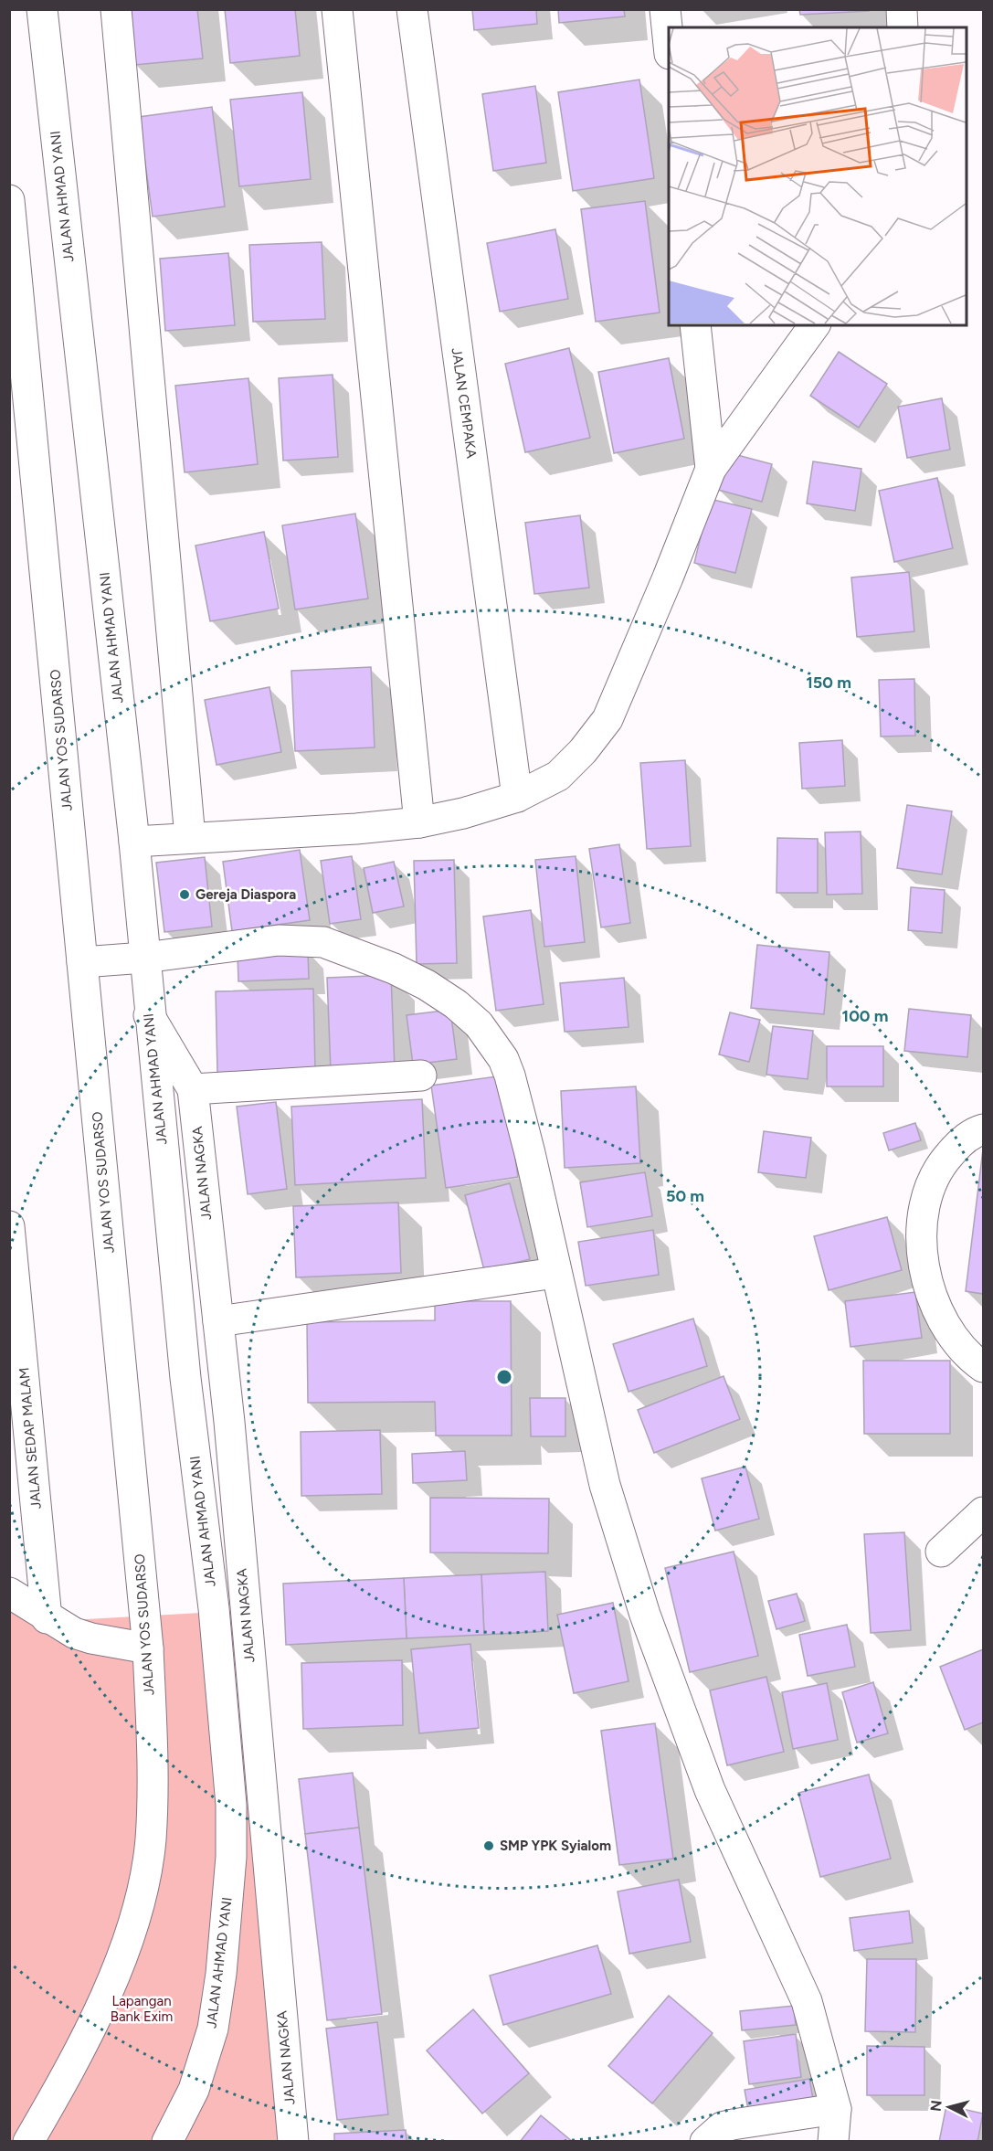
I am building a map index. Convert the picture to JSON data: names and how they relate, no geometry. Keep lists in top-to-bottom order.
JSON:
{
  "streets": {
    "main road": [
      "JALAN AHMAD YANI",
      "JALAN CEMPAKA",
      "JALAN YOS SUDARSO",
      "JALAN NAGKA",
      "JALAN SEDAP MALAM"
    ]
  },
  "parks": ["Lapangan Bank Exim"],
  "places": ["Gereja Diaspora", "SMP YPK Syialom"],
  "north": "left",
  "rings": ["150 m", "100 m", "50 m"]
}
